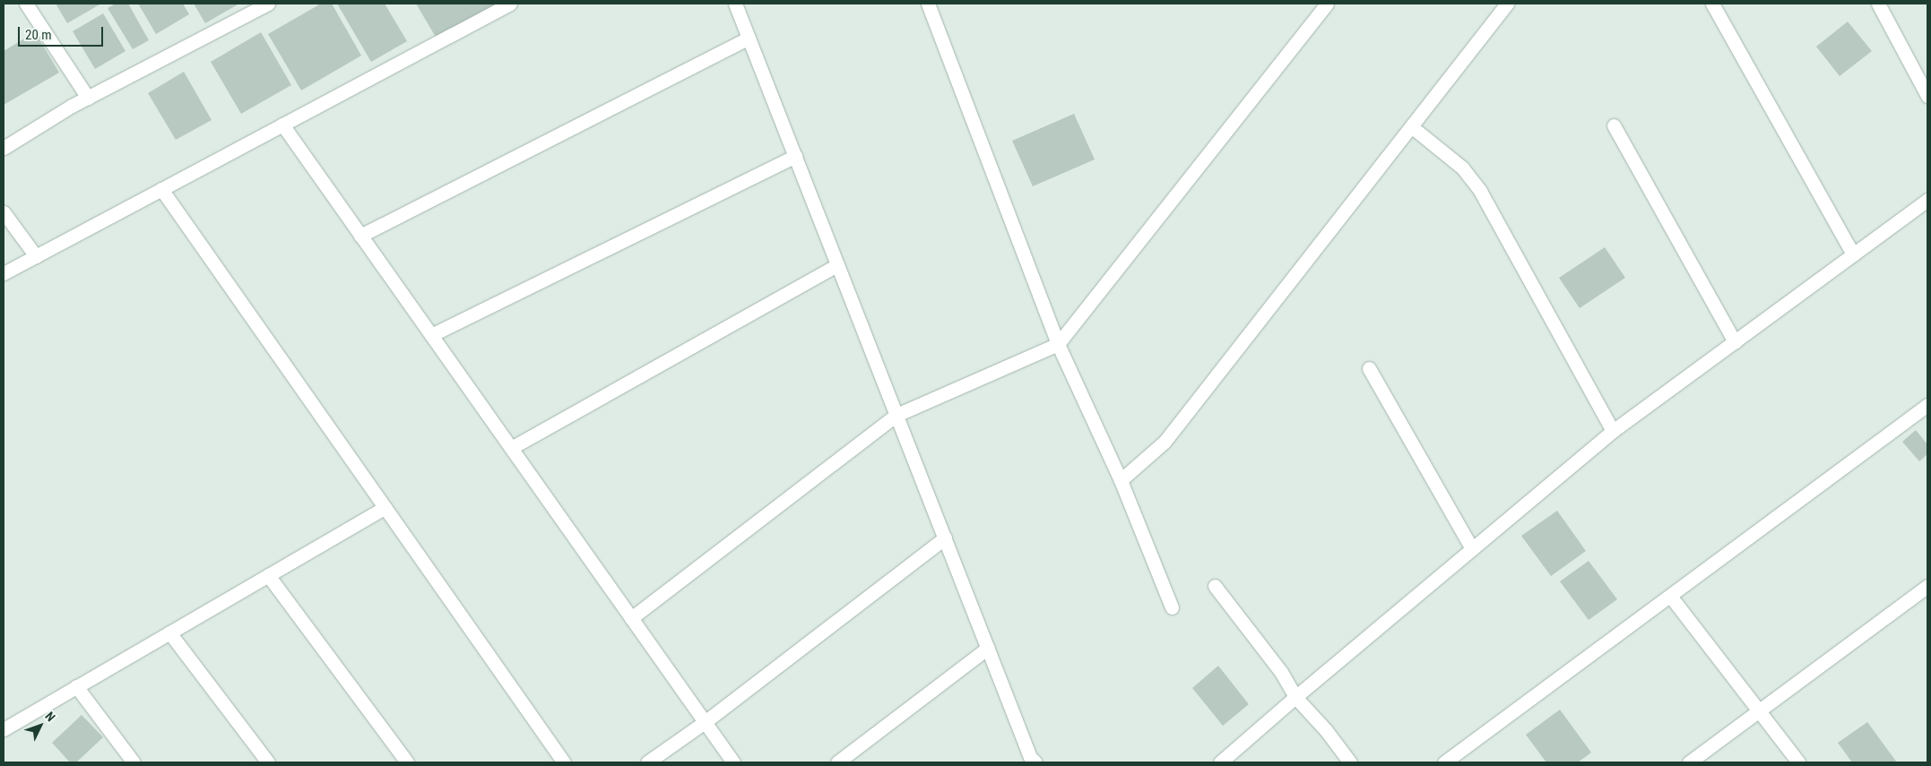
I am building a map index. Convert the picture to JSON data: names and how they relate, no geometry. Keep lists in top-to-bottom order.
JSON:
{
  "scale_bar": "20 m",
  "north": "top right"
}
